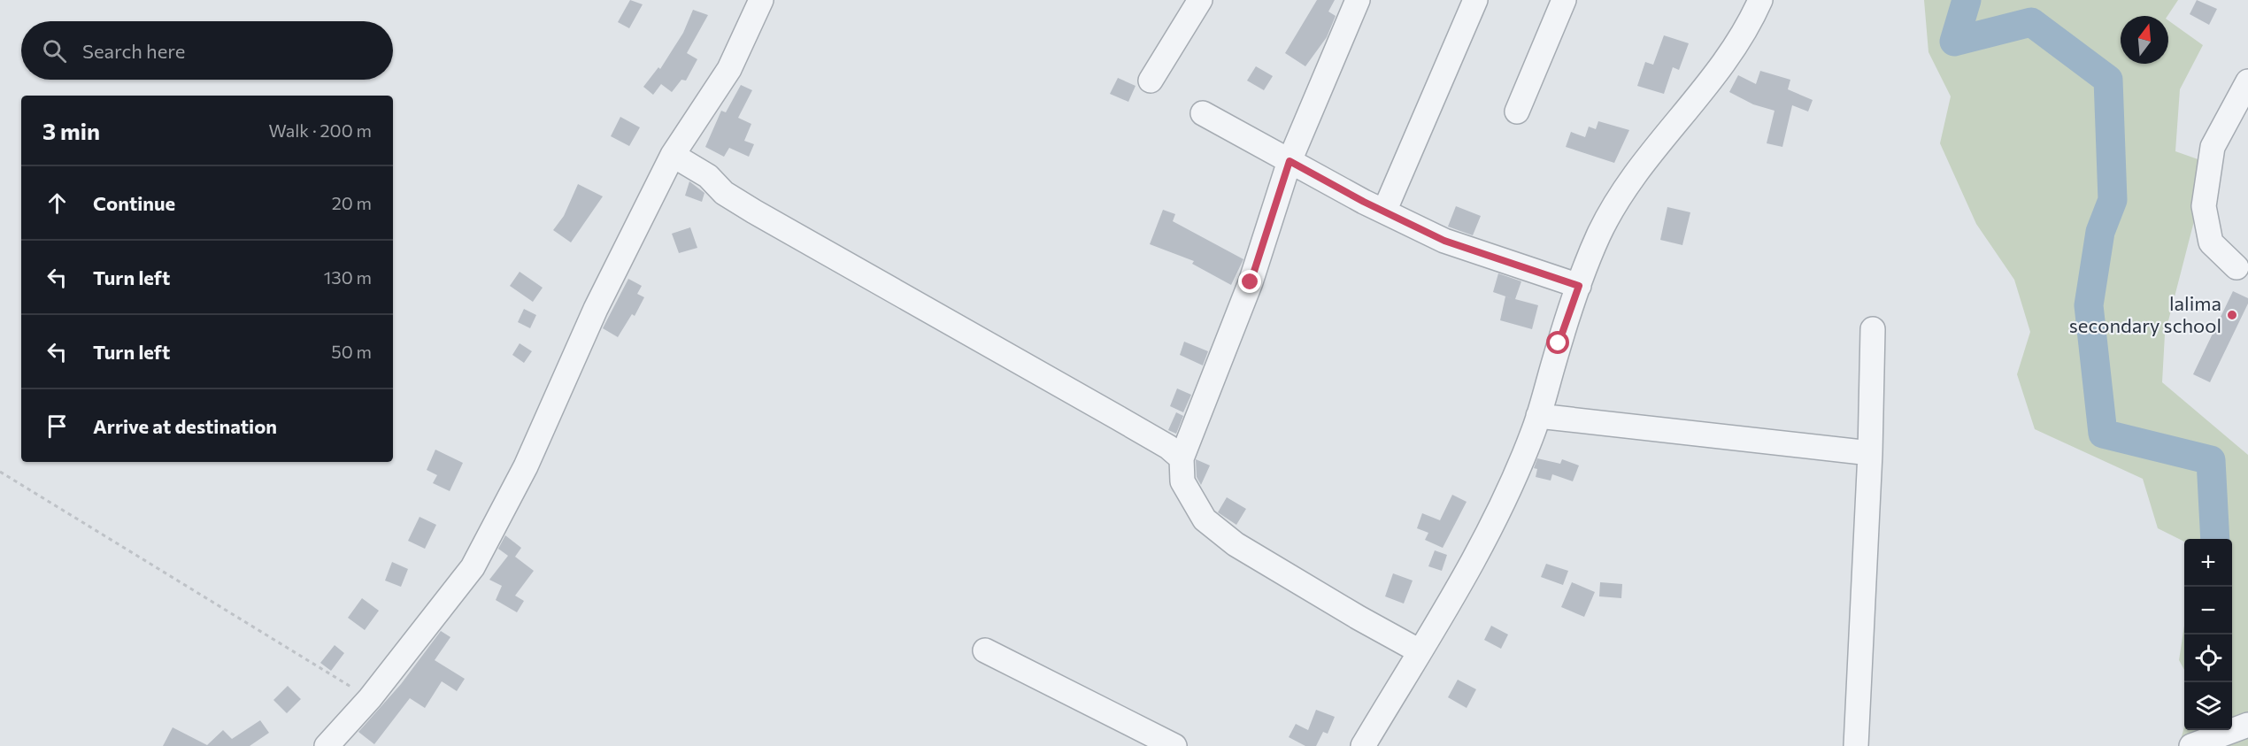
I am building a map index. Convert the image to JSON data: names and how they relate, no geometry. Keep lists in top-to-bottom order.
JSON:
{
  "places": ["lalima secondary school"],
  "north": "top",
  "page": {
    "search": "Search here",
    "heading": ["3 min", "Walk · 200 m"],
    "list": [
      ["Continue", "20 m"],
      ["Turn left", "130 m"],
      ["Turn left", "50 m"],
      "Arrive at destination"
    ],
    "map_buttons": ["+", "−"]
  }
}
